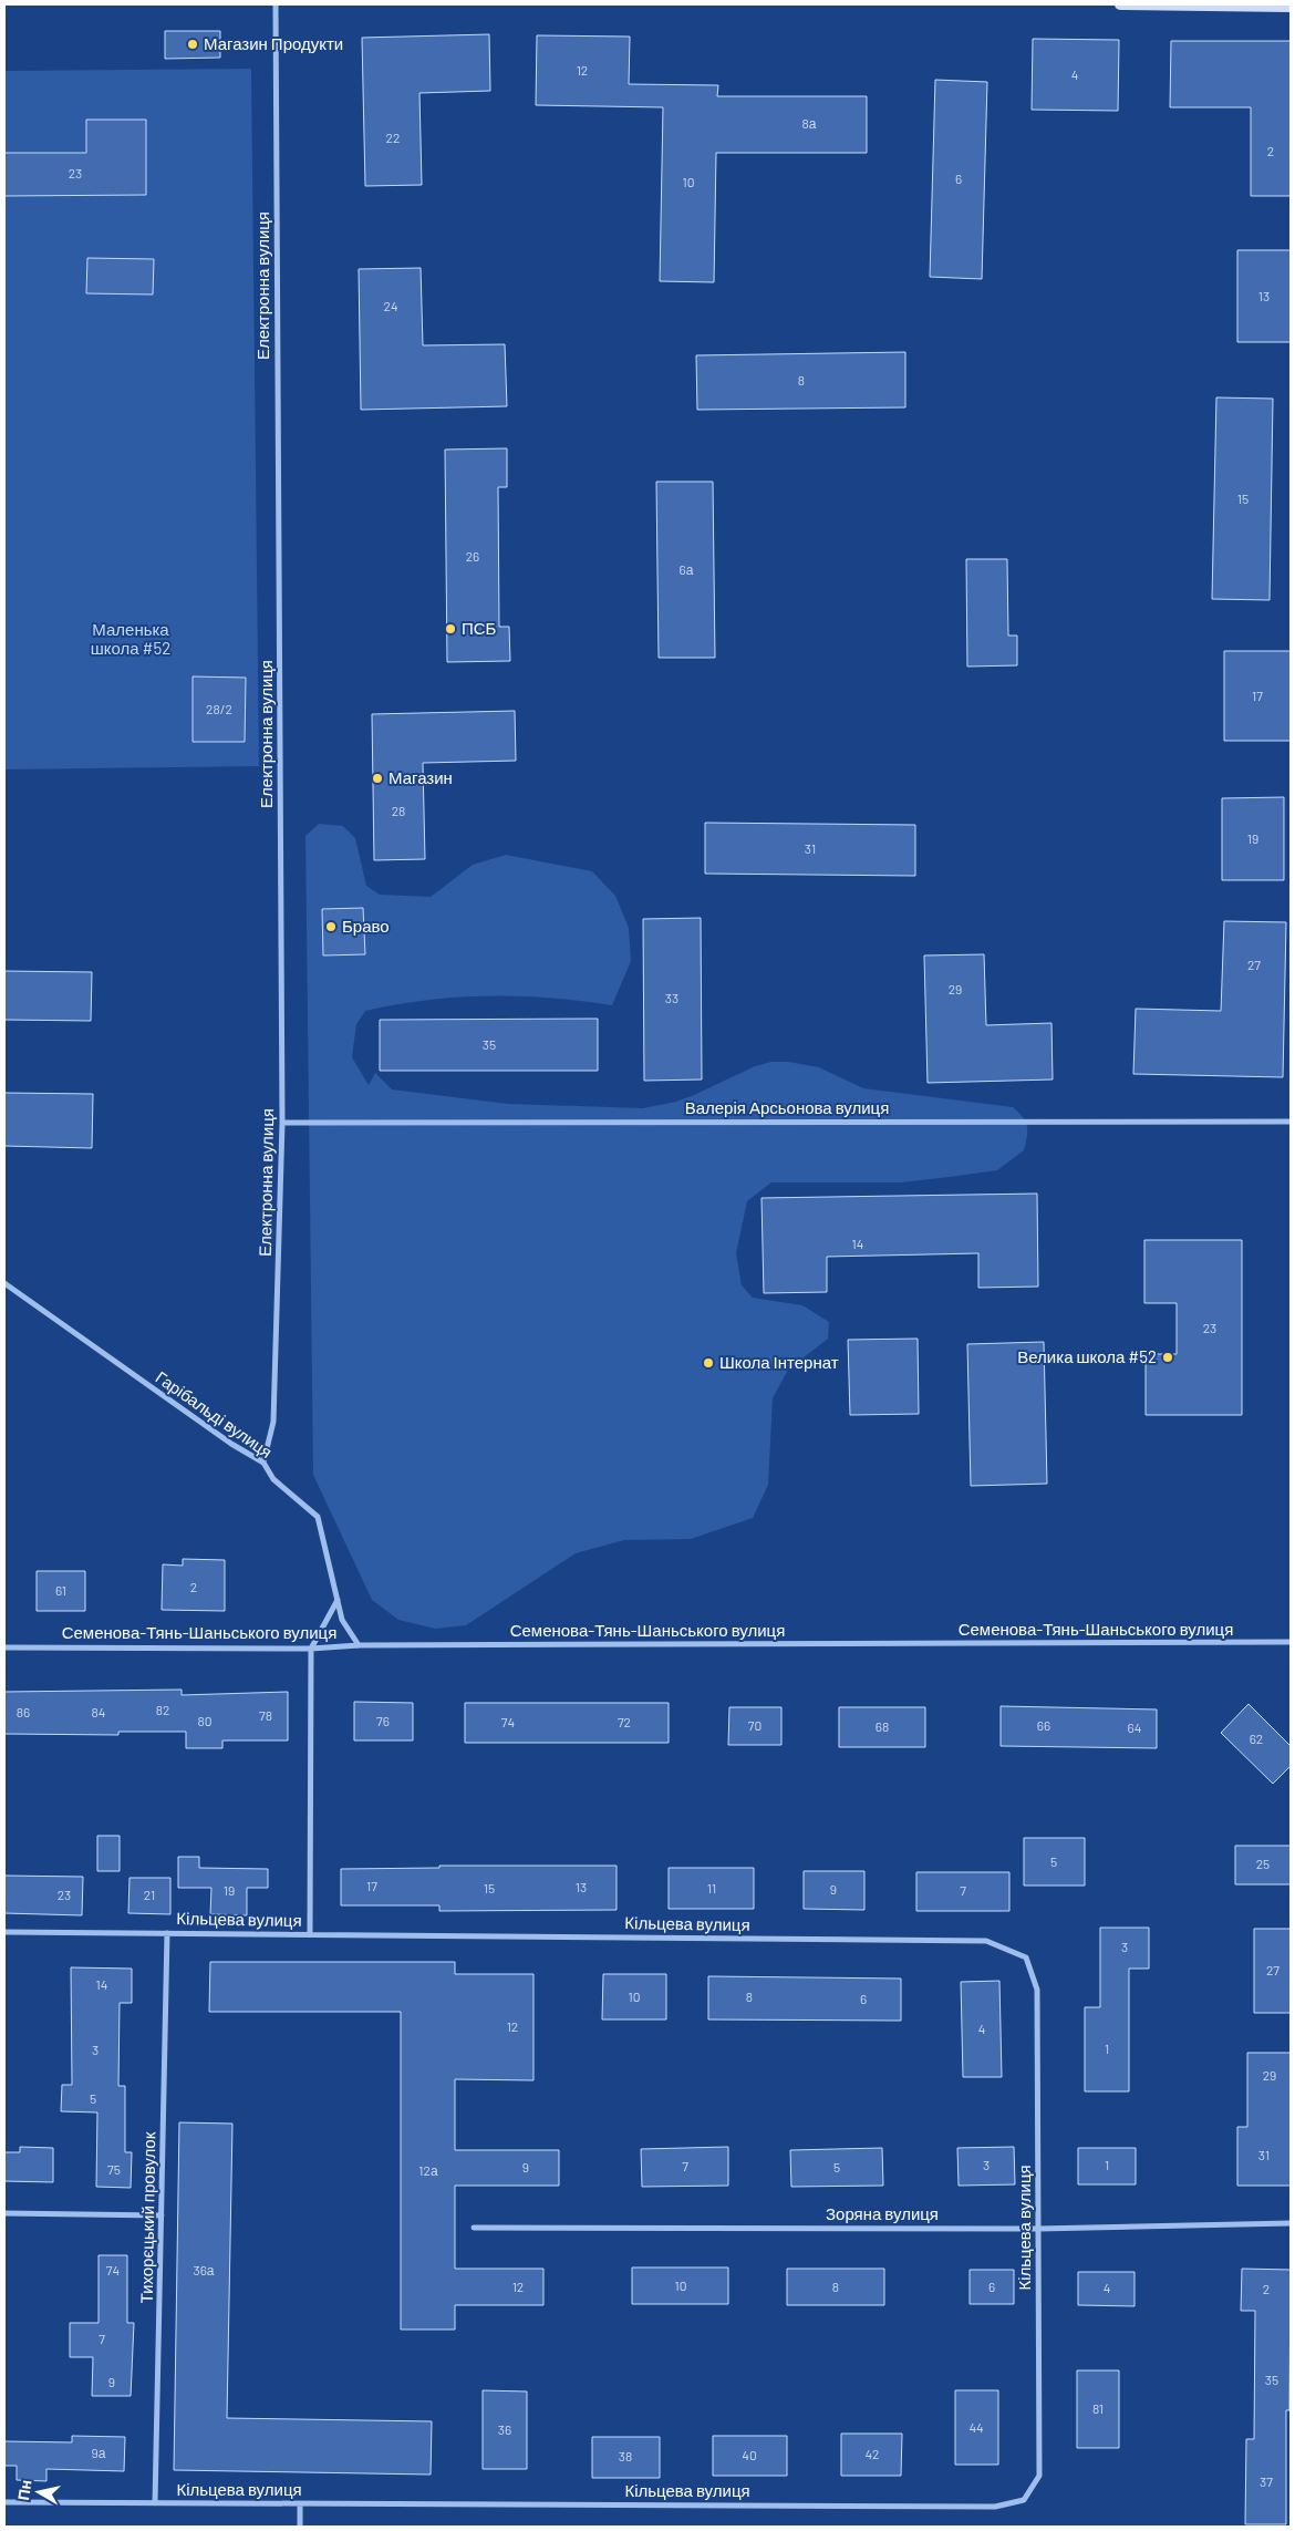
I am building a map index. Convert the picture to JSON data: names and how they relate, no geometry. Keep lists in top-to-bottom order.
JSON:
{
  "streets": {
    "street": [
      "Електронна вулиця",
      "Валерія Арсьонова вулиця",
      "Гарібальді вулиця",
      "Семенова-Тянь-Шаньського вулиця",
      "Кільцева вулиця",
      "Зоряна вулиця",
      "Тихорєцький провулок"
    ]
  },
  "crossings": [
    ["Електронна вулиця", "Валерія Арсьонова вулиця"],
    ["Електронна вулиця", "Гарібальді вулиця"],
    ["Гарібальді вулиця", "Семенова-Тянь-Шаньського вулиця"],
    ["Кільцева вулиця", "Зоряна вулиця"],
    ["Кільцева вулиця", "Тихорєцький провулок"]
  ],
  "parks": ["Маленька школа #52"],
  "places": [
    "Магазин Продукти",
    "ПСБ",
    "Магазин",
    "Браво",
    "Велика школа #52",
    "Школа Інтернат"
  ],
  "house_numbers": [
    "12",
    "4",
    "8а",
    "22",
    "2",
    "23",
    "6",
    "10",
    "13",
    "24",
    "8",
    "15",
    "26",
    "6а",
    "17",
    "28/2",
    "28",
    "19",
    "31",
    "27",
    "29",
    "33",
    "35",
    "14",
    "23",
    "2",
    "61",
    "82",
    "86",
    "84",
    "78",
    "80",
    "76",
    "74",
    "72",
    "70",
    "66",
    "68",
    "64",
    "62",
    "5",
    "25",
    "17",
    "13",
    "15",
    "11",
    "9",
    "19",
    "7",
    "23",
    "21",
    "3",
    "27",
    "14",
    "10",
    "8",
    "6",
    "12",
    "4",
    "1",
    "3",
    "29",
    "5",
    "31",
    "3",
    "1",
    "7",
    "9",
    "5",
    "75",
    "12а",
    "74",
    "36а",
    "10",
    "12",
    "8",
    "6",
    "4",
    "2",
    "7",
    "35",
    "9",
    "81",
    "44",
    "36",
    "9а",
    "42",
    "40",
    "38",
    "37"
  ],
  "north": "left"
}
